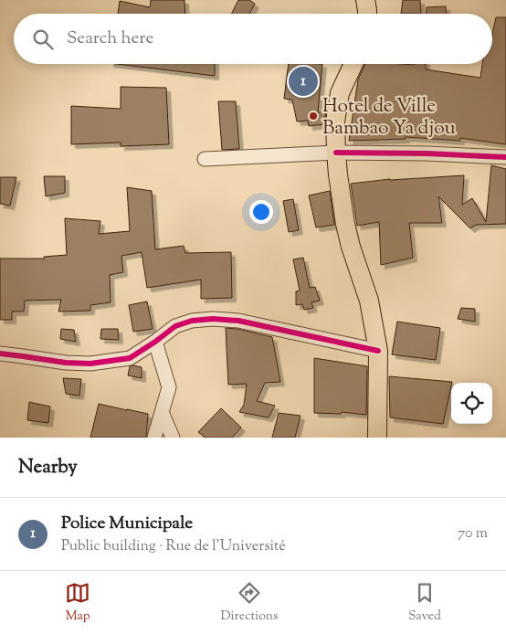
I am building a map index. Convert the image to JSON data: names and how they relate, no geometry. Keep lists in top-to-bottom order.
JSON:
{
  "places": ["Hotel de Ville Bambao Ya djou"],
  "page": {
    "search": "Search here",
    "pins": "1",
    "heading": "Nearby",
    "list": [
      {
        "mark": "1",
        "name": "Police Municipale",
        "note": "Public building · Rue de l'Université",
        "value": "70 m"
      }
    ],
    "nav": ["Map", "Directions", "Saved"]
  }
}
